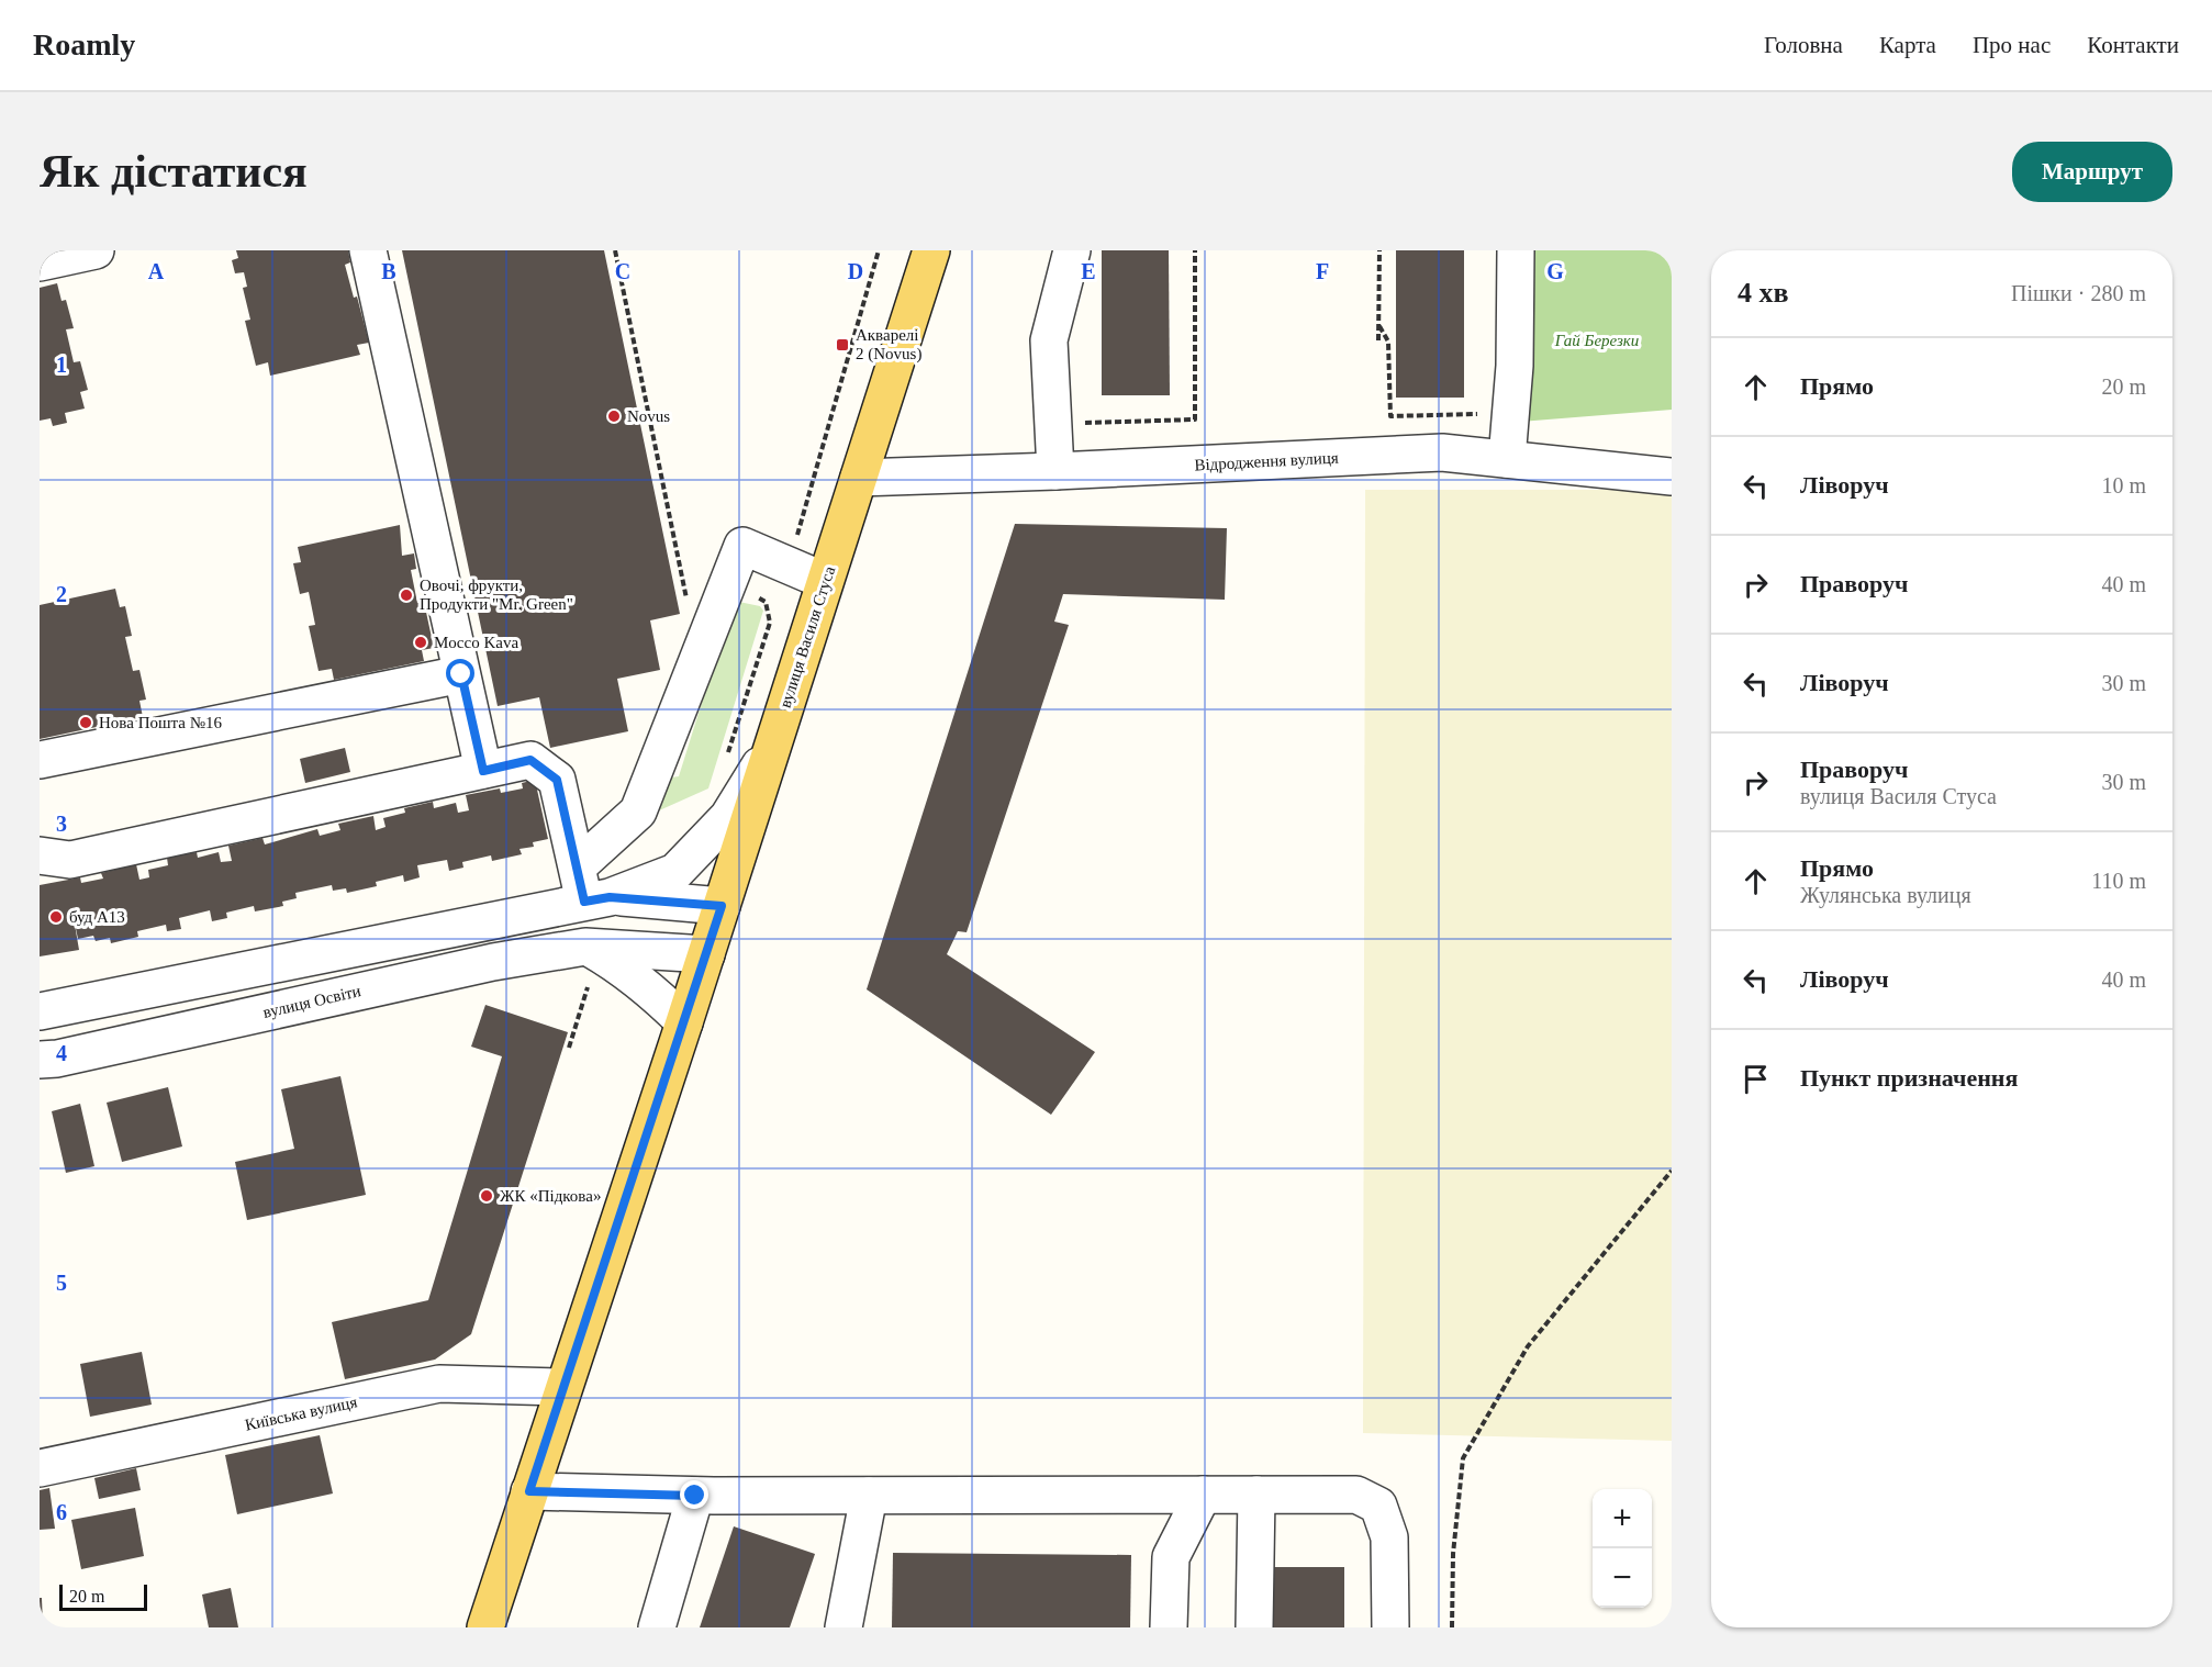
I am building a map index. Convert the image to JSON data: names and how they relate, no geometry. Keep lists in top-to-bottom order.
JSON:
{
  "streets": {
    "main road": ["вулиця Василя Стуса"],
    "street": ["Відродження вулиця", "вулиця Освіти", "Київська вулиця"]
  },
  "crossings": [
    ["Відродження вулиця", "вулиця Василя Стуса"],
    ["вулиця Василя Стуса", "вулиця Освіти"],
    ["вулиця Василя Стуса", "Київська вулиця"]
  ],
  "parks": ["Гай Березки"],
  "places": {
    "transit": ["Акварелі 2 (Novus)"],
    "other": [
      "Novus",
      "Овочі, фрукти, Продукти \"Mr. Green\"",
      "Mocco Kava",
      "Нова Пошта №16",
      "буд А13",
      "ЖК «Підкова»"
    ]
  },
  "scale_bar": "20 m",
  "page": {
    "header": "Roamly",
    "nav": [
      "Головна",
      "Карта",
      "Про нас",
      "Контакти"
    ],
    "buttons": "Маршрут",
    "title": "Як дістатися",
    "heading": ["4 хв", "Пішки · 280 m"],
    "list": [
      ["Прямо", "20 m"],
      ["Ліворуч", "10 m"],
      ["Праворуч", "40 m"],
      ["Ліворуч", "30 m"],
      ["Праворуч", "вулиця Василя Стуса", "30 m"],
      ["Прямо", "Жулянська вулиця", "110 m"],
      ["Ліворуч", "40 m"],
      "Пункт призначення"
    ],
    "map_buttons": ["+", "−"],
    "scale": "20 m"
  },
  "grid": {
    "columns": [
      "A",
      "B",
      "C",
      "D",
      "E",
      "F",
      "G"
    ],
    "rows": [
      "1",
      "2",
      "3",
      "4",
      "5",
      "6"
    ]
  }
}
